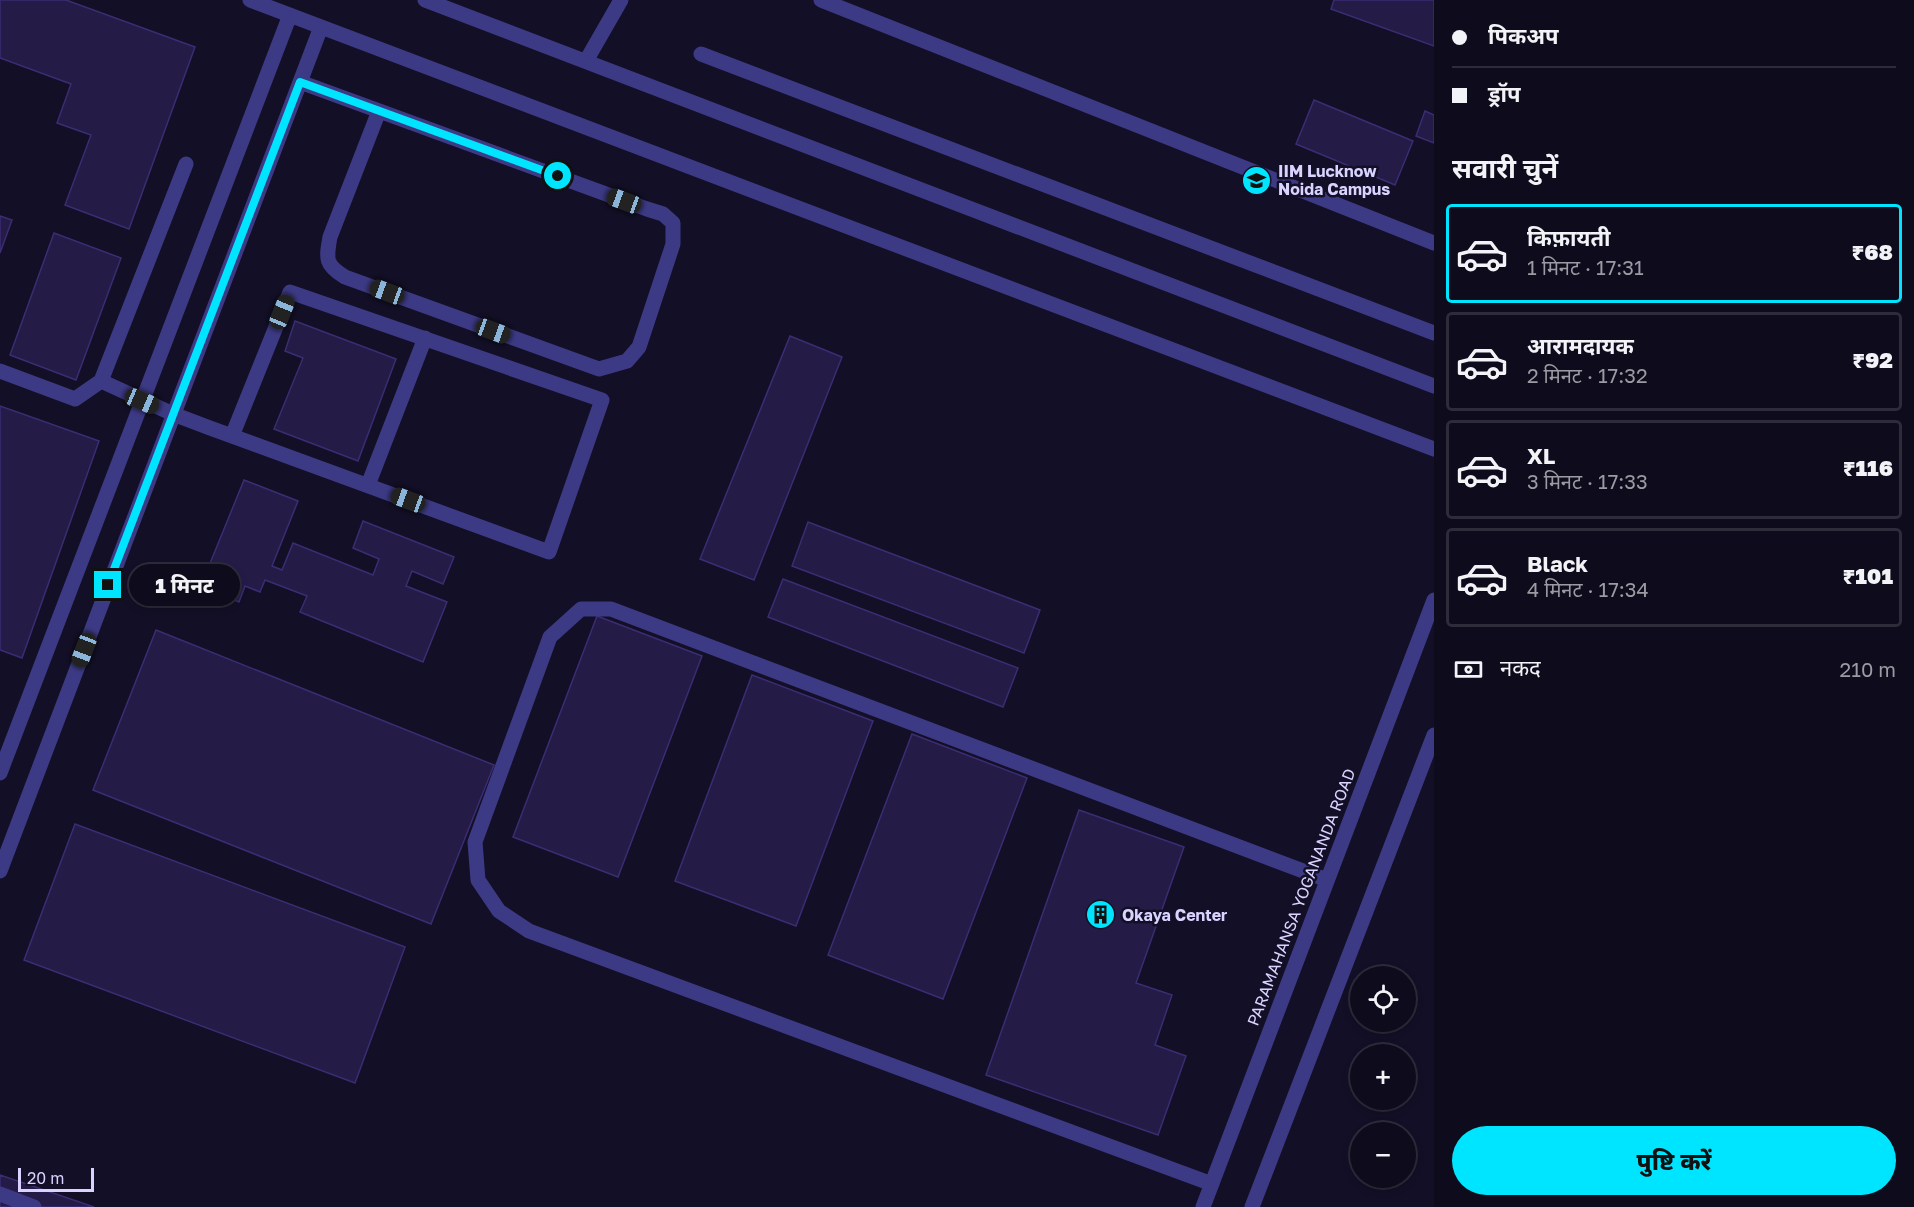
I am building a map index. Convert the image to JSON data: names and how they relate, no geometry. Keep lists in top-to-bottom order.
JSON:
{
  "streets": {
    "street": ["PARAMAHANSA YOGANANDA ROAD"]
  },
  "places": {
    "school or university": ["IIM Lucknow Noida Campus"],
    "building": ["Okaya Center"]
  },
  "scale_bar": "20 m",
  "page": {
    "banner": ["पिकअप", "ड्रॉप"],
    "heading": "सवारी चुनें",
    "list": [
      {
        "name": "किफ़ायती",
        "note": "1 मिनट · 17:31",
        "value": "₹68"
      },
      {
        "name": "आरामदायक",
        "note": "2 मिनट · 17:32",
        "value": "₹92"
      },
      {
        "name": "XL",
        "note": "3 मिनट · 17:33",
        "value": "₹116"
      },
      {
        "name": "Black",
        "note": "4 मिनट · 17:34",
        "value": "₹101"
      }
    ],
    "bubble": "1 मिनट",
    "pay": ["नकद", "210 m"],
    "map_buttons": ["+", "−"],
    "buttons": "पुष्टि करें",
    "scale": "20 m"
  }
}
